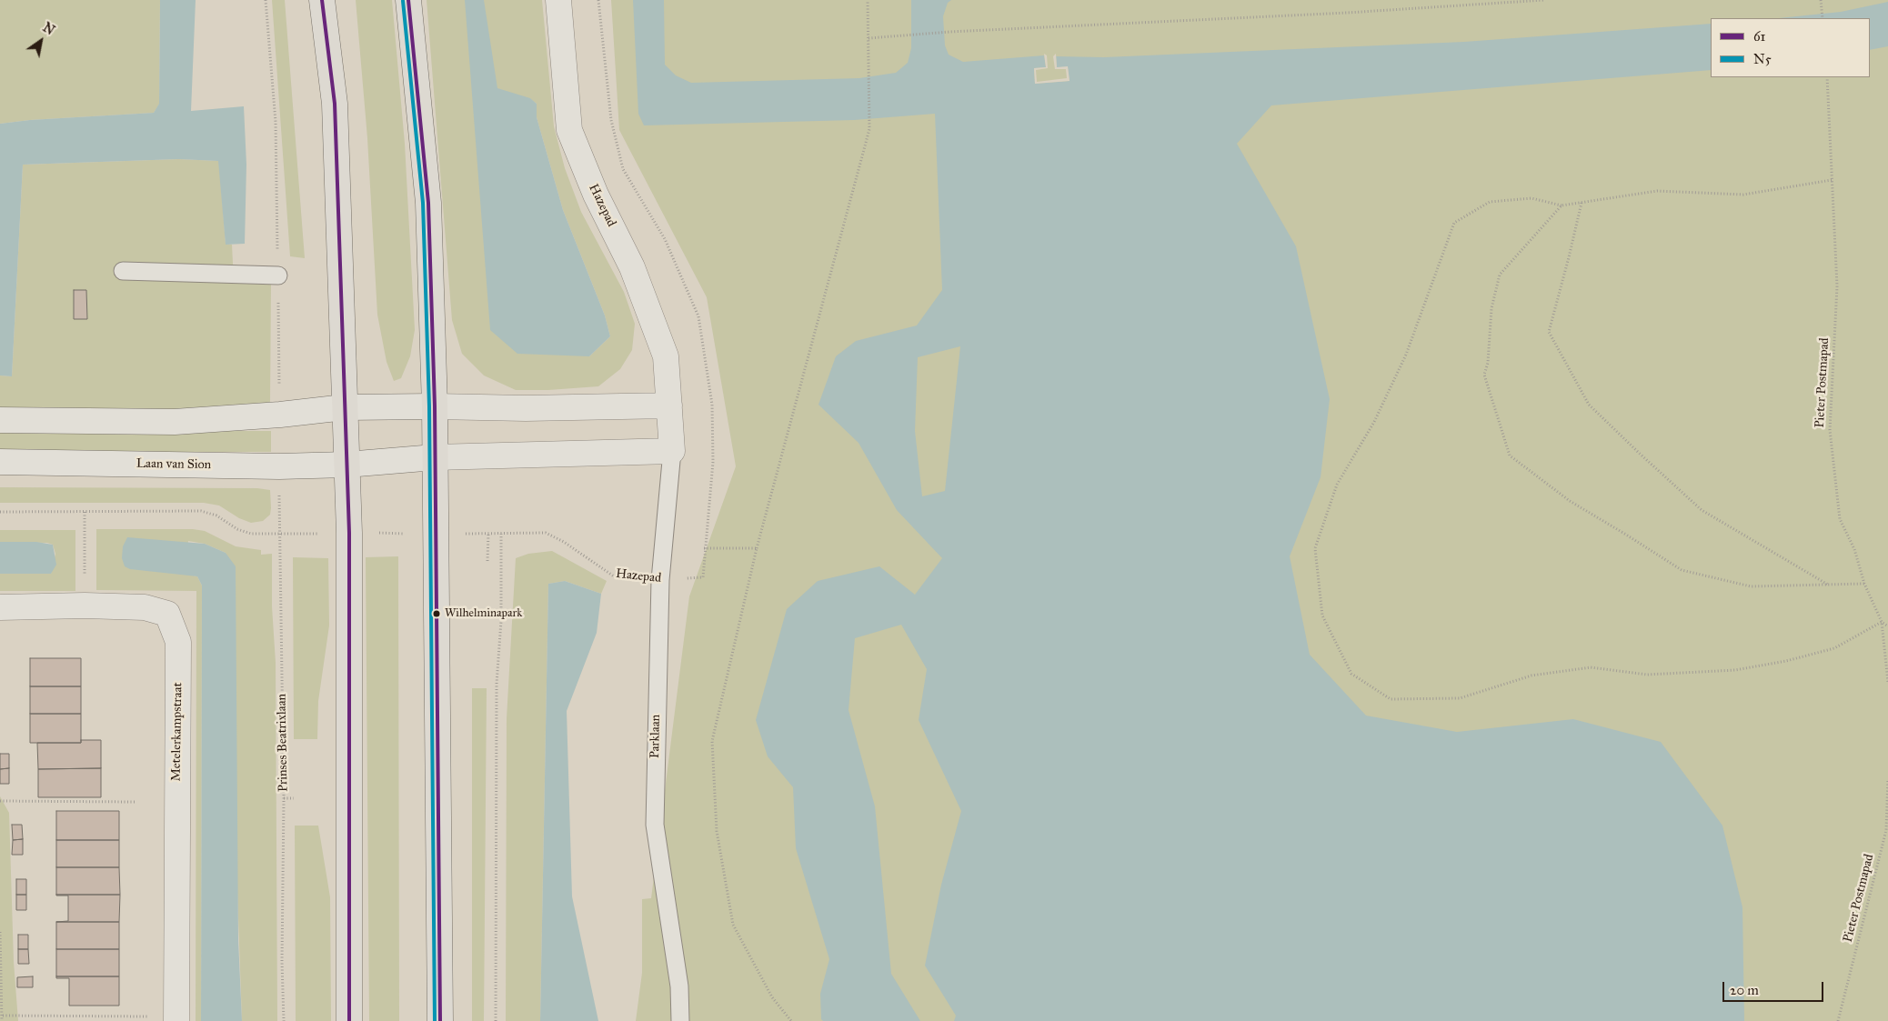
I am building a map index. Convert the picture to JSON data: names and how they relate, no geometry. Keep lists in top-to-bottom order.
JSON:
{
  "streets": {
    "street": ["Hazepad", "Laan van Sion", "Metelerkampstraat"],
    "lane": ["Parklaan"],
    "path": ["Pieter Postmapad", "Prinses Beatrixlaan"]
  },
  "crossings": [
    ["Hazepad", "Parklaan"]
  ],
  "places": ["Wilhelminapark"],
  "lines": ["transit line 61", "transit line N5"],
  "legend": ["61", "N5"],
  "scale_bar": "20 m",
  "north": "top right"
}
